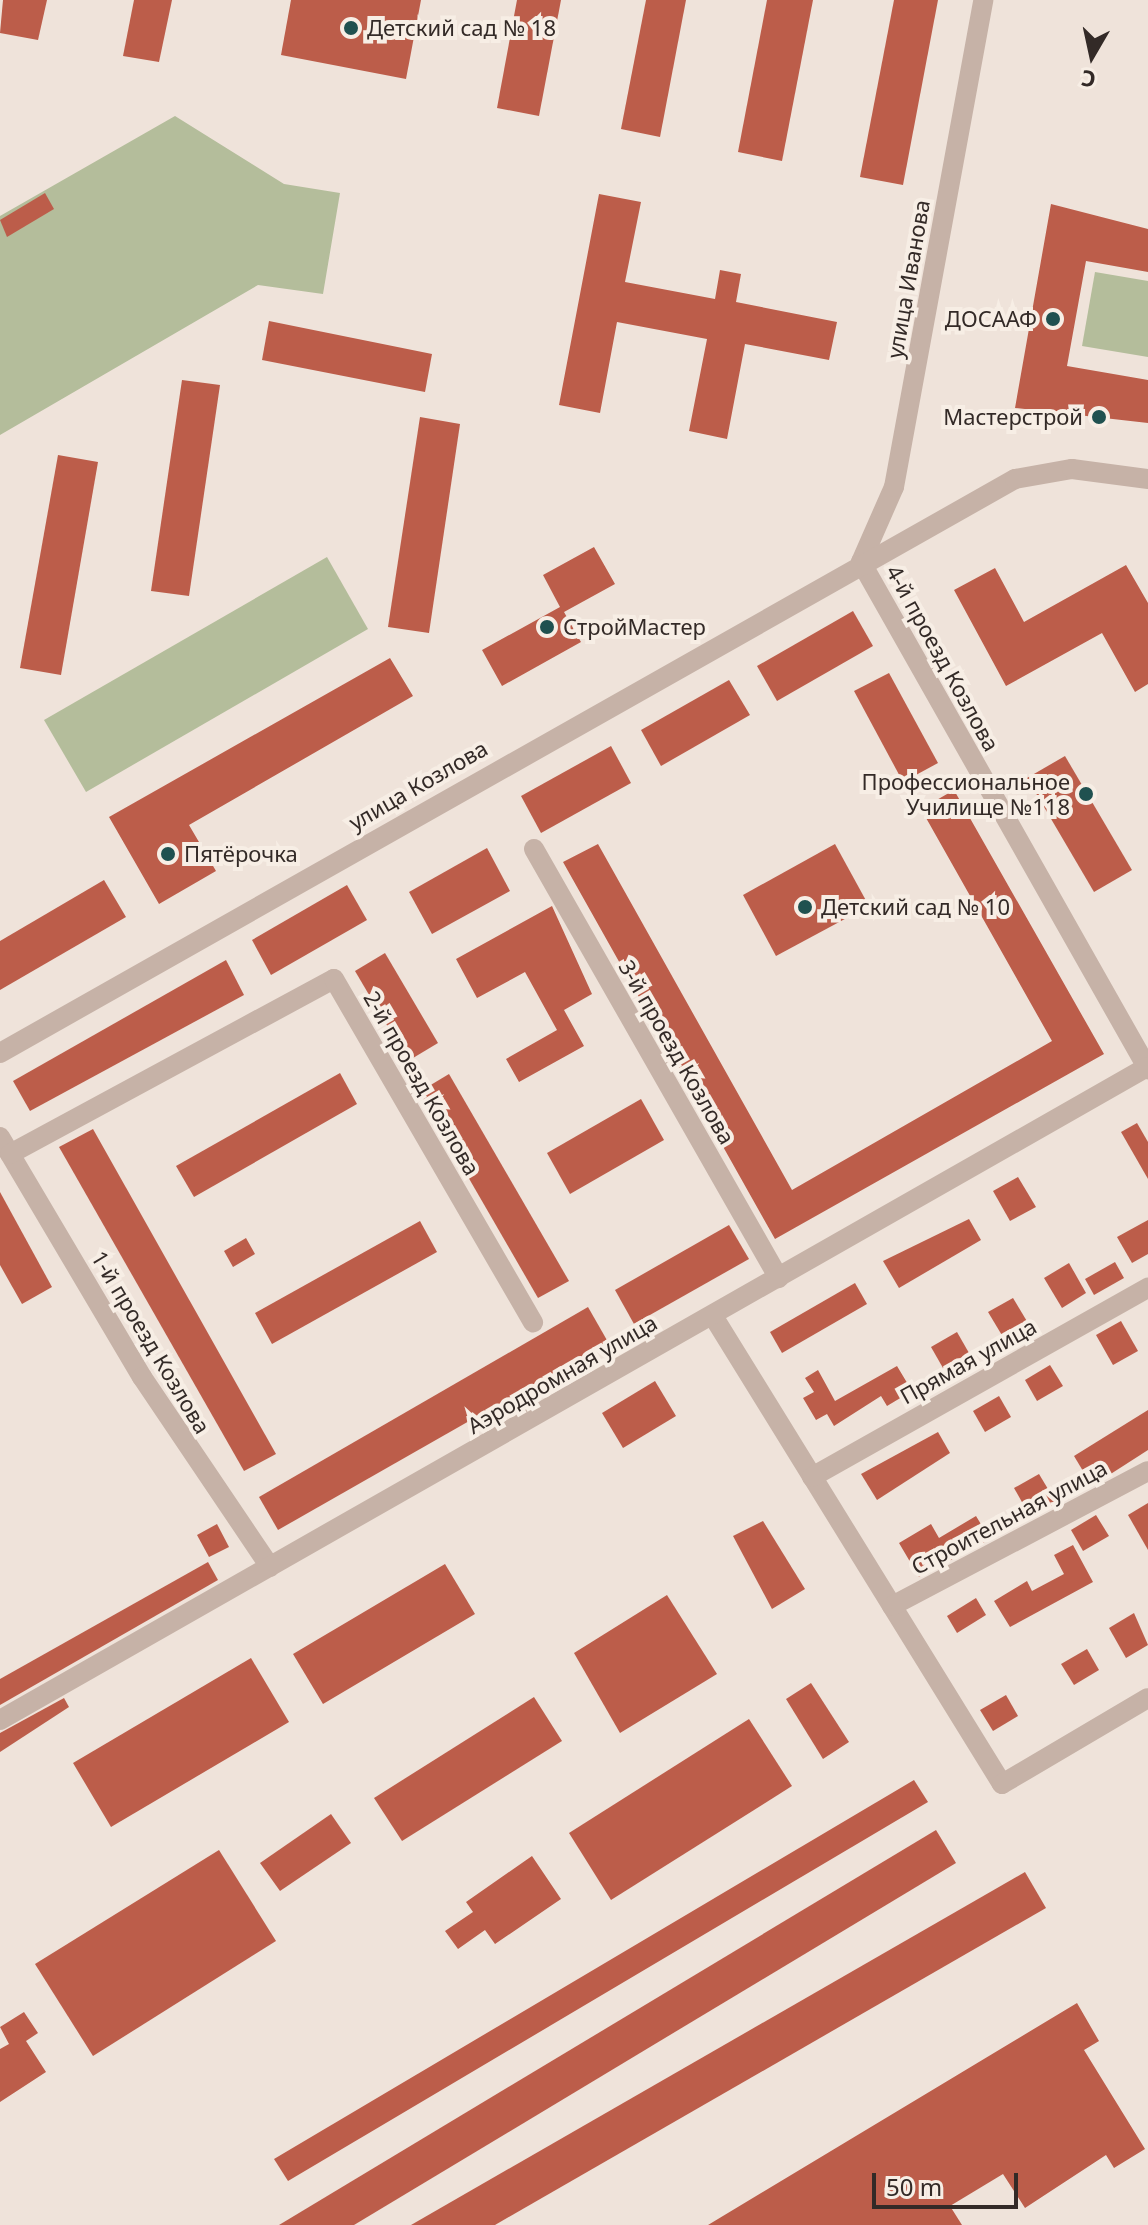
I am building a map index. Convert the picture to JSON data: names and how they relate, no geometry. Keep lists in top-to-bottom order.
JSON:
{
  "streets": {
    "street": [
      "улица Иванова",
      "4-й проезд Козлова",
      "улица Козлова",
      "3-й проезд Козлова",
      "2-й проезд Козлова",
      "1-й проезд Козлова",
      "Прямая улица",
      "Аэродромная улица",
      "Строительная улица"
    ]
  },
  "crossings": [
    ["улица Иванова", "4-й проезд Козлова"],
    ["улица Иванова", "улица Козлова"],
    ["4-й проезд Козлова", "улица Козлова"],
    ["4-й проезд Козлова", "Аэродромная улица"],
    ["3-й проезд Козлова", "Аэродромная улица"],
    ["2-й проезд Козлова", "1-й проезд Козлова"],
    ["1-й проезд Козлова", "Аэродромная улица"]
  ],
  "places": [
    "Детский сад № 18",
    "ДОСААФ",
    "Мастерстрой",
    "СтройМастер",
    "Профессиональное Училище №118",
    "Пятёрочка",
    "Детский сад № 10"
  ],
  "scale_bar": "50 m",
  "north": "bottom"
}
